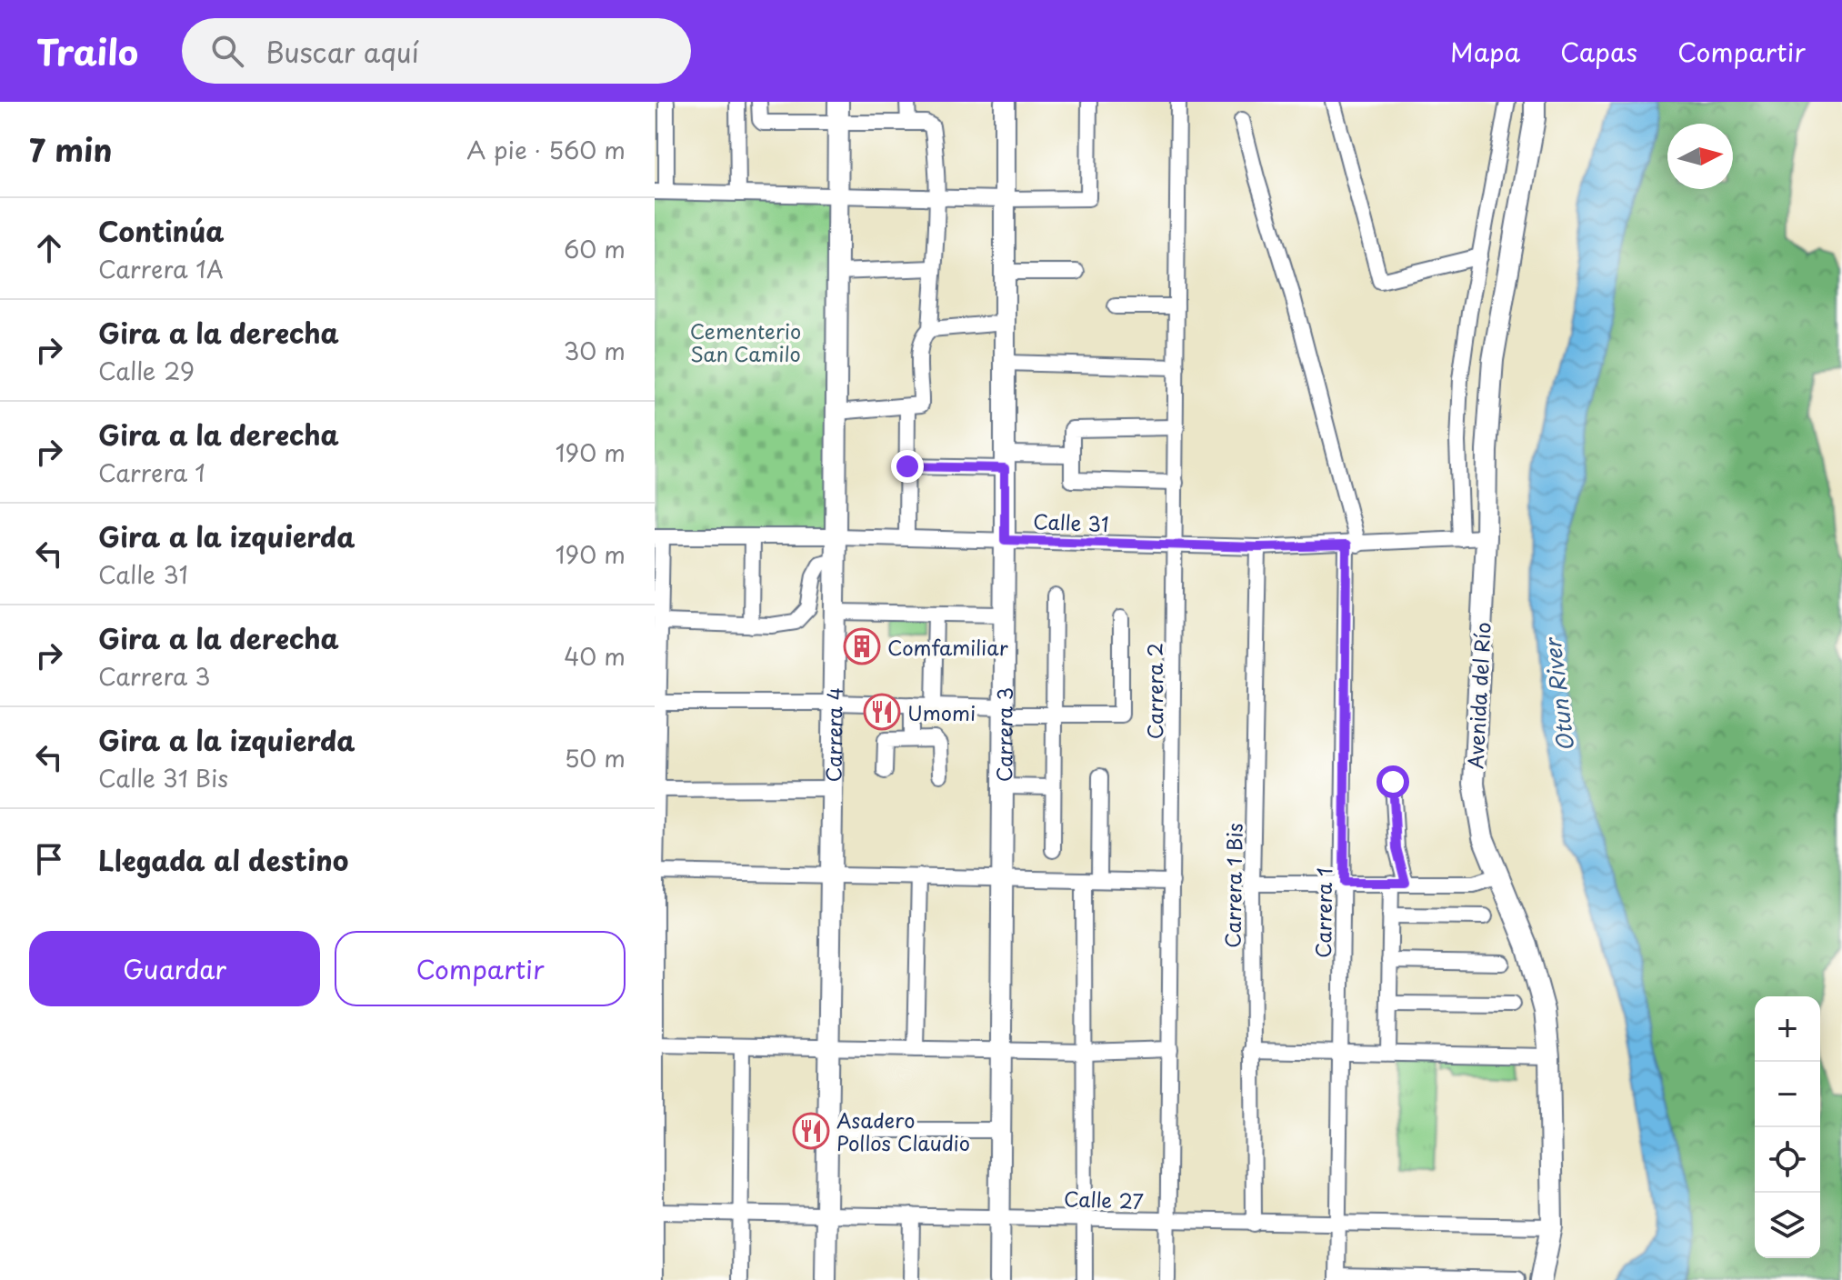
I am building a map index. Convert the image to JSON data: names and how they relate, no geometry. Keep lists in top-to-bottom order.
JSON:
{
  "streets": {
    "main road": ["Avenida del Río", "Carrera 4", "Carrera 3"],
    "street": [
      "Calle 31",
      "Carrera 2",
      "Carrera 1 Bis",
      "Carrera 1",
      "Calle 27"
    ]
  },
  "crossings": [
    ["Calle 31", "Carrera 2"],
    ["Calle 31", "Avenida del Río"],
    ["Calle 31", "Carrera 4"],
    ["Calle 31", "Carrera 3"],
    ["Calle 31", "Carrera 1 Bis"],
    ["Calle 31", "Carrera 1"],
    ["Carrera 2", "Calle 27"],
    ["Avenida del Río", "Calle 27"],
    ["Carrera 4", "Calle 27"],
    ["Carrera 3", "Calle 27"],
    ["Carrera 1 Bis", "Calle 27"],
    ["Carrera 1", "Calle 27"]
  ],
  "water": ["Otun River"],
  "parks": ["Cementerio San Camilo"],
  "places": {
    "building": ["Comfamiliar"],
    "restaurant": ["Umomi", "Asadero Pollos Claudio"]
  },
  "north": "right",
  "page": {
    "header": "Trailo",
    "search": "Buscar aquí",
    "nav": ["Mapa", "Capas", "Compartir"],
    "heading": ["7 min", "A pie · 560 m"],
    "list": [
      ["Continúa", "Carrera 1A", "60 m"],
      ["Gira a la derecha", "Calle 29", "30 m"],
      ["Gira a la derecha", "Carrera 1", "190 m"],
      ["Gira a la izquierda", "Calle 31", "190 m"],
      ["Gira a la derecha", "Carrera 3", "40 m"],
      ["Gira a la izquierda", "Calle 31 Bis", "50 m"],
      "Llegada al destino"
    ],
    "buttons": ["Guardar", "Compartir"],
    "map_buttons": ["+", "−"]
  }
}
